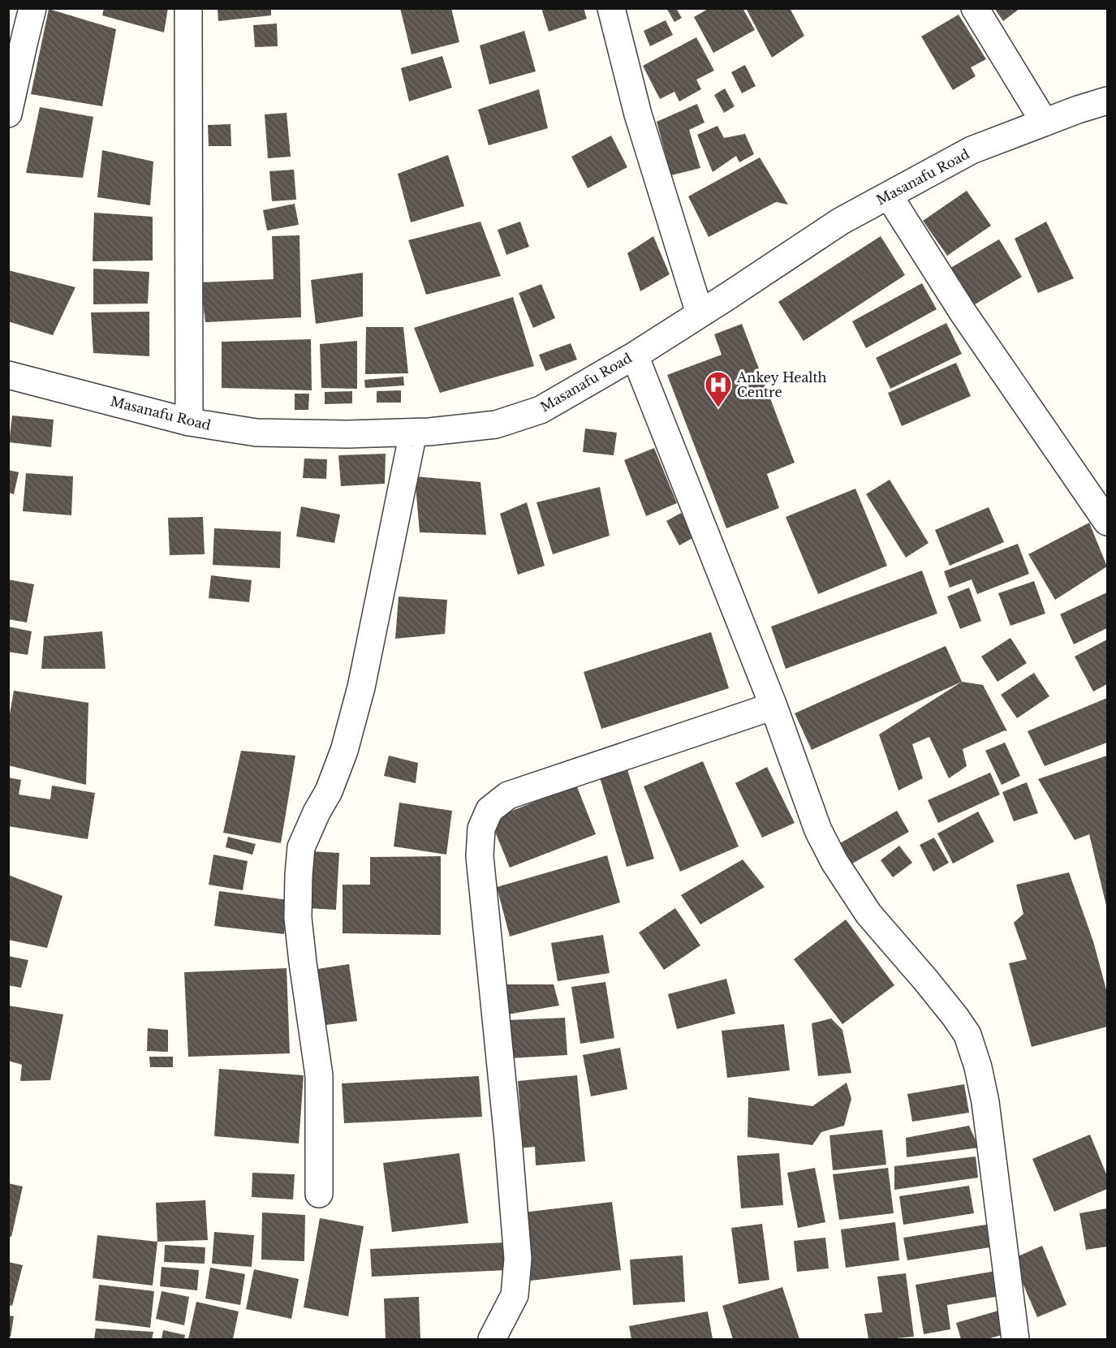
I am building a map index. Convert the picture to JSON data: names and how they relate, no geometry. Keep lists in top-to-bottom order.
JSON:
{
  "streets": {
    "street": ["Masanafu Road"]
  },
  "places": {
    "hospital": ["Ankey Health Centre"]
  }
}
